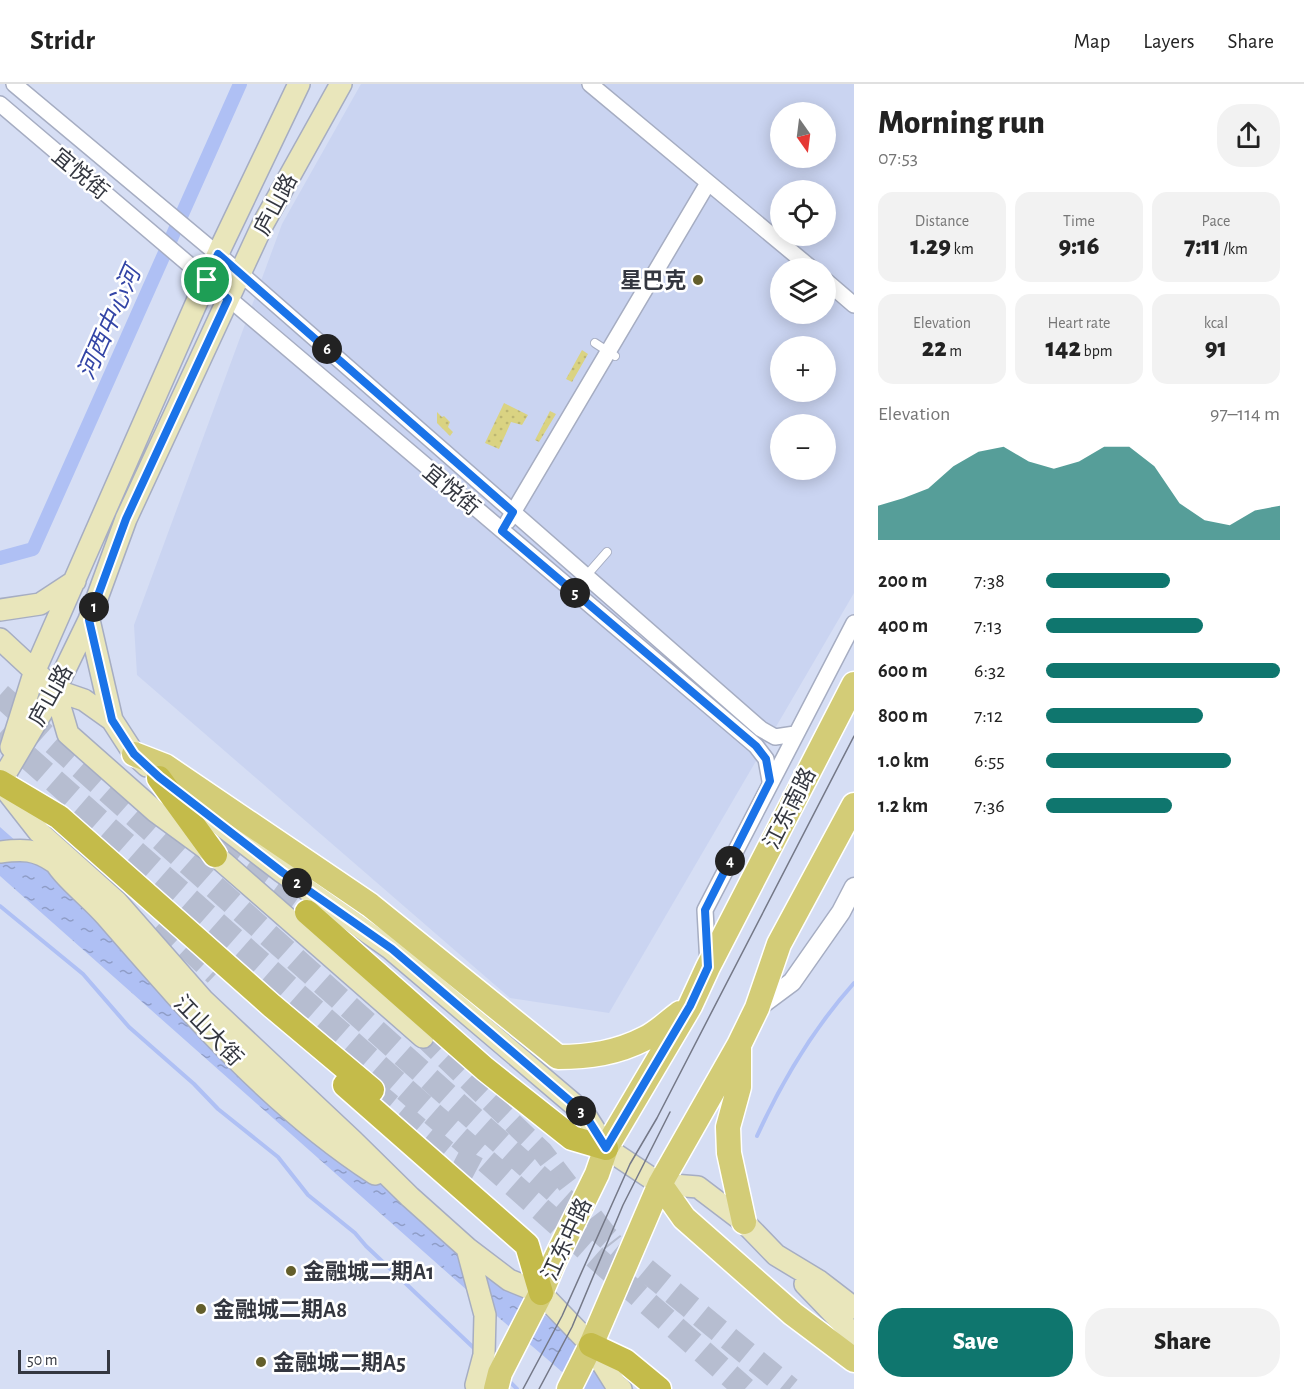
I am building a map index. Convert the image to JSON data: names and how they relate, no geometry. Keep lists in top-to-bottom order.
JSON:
{
  "streets": {
    "main road": [
      "庐山路",
      "江东南路",
      "江山大街",
      "江东中路"
    ],
    "street": ["宜悦街"]
  },
  "crossings": [
    ["宜悦街", "庐山路"],
    ["庐山路", "江山大街"],
    ["江东南路", "江东中路"],
    ["江山大街", "江东中路"]
  ],
  "water": ["河西中心河"],
  "places": [
    "星巴克",
    "金融城二期A1",
    "金融城二期A8",
    "金融城二期A5"
  ],
  "scale_bar": "50 m",
  "north": "bottom",
  "page": {
    "header": "Stridr",
    "nav": ["Map", "Layers", "Share"],
    "heading": ["Morning run", "07:53"],
    "map_buttons": ["+", "−"],
    "stats": [
      ["Distance", "1.29 km"],
      ["Time", "9:16"],
      ["Pace", "7:11 /km"],
      ["Elevation", "22 m"],
      ["Heart rate", "142 bpm"],
      ["kcal", "91"]
    ],
    "pins": [
      "6",
      "5",
      "1",
      "4",
      "2",
      "3"
    ],
    "chart": ["Elevation", "97–114 m"],
    "list": [
      {
        "name": "200 m",
        "note": "7:38"
      },
      {
        "name": "400 m",
        "note": "7:13"
      },
      {
        "name": "600 m",
        "note": "6:32"
      },
      {
        "name": "800 m",
        "note": "7:12"
      },
      {
        "name": "1.0 km",
        "note": "6:55"
      },
      {
        "name": "1.2 km",
        "note": "7:36"
      }
    ],
    "buttons": ["Save", "Share"],
    "scale": "50 m"
  }
}
